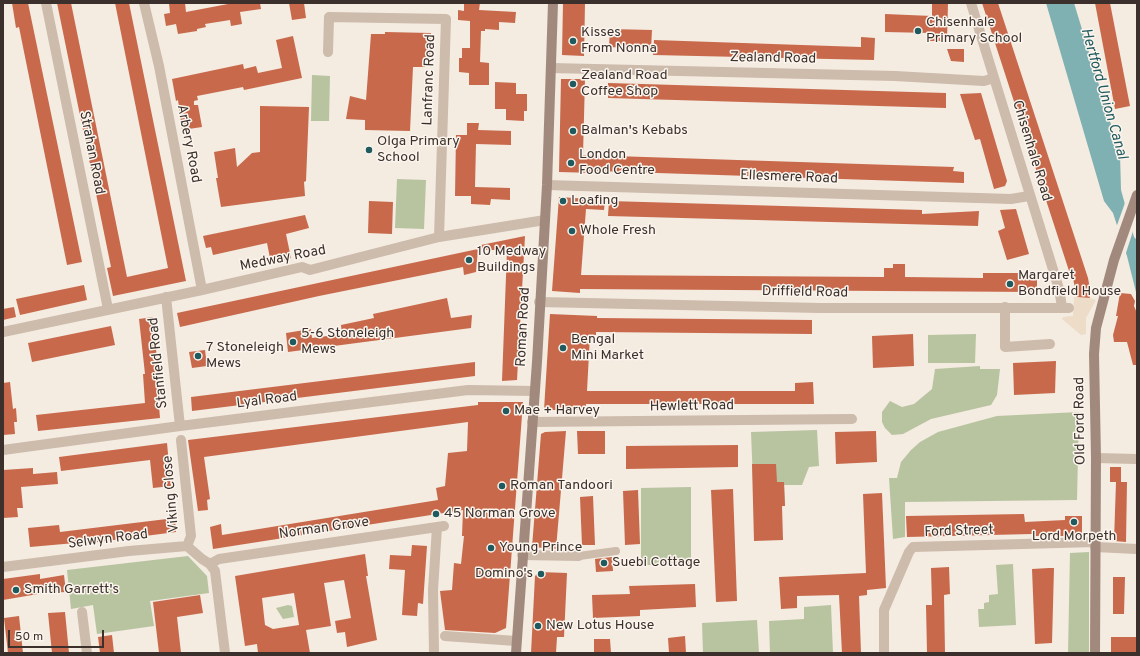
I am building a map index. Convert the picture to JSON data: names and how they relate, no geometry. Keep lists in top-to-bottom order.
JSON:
{
  "streets": {
    "main road": ["Roman Road", "Old Ford Road"],
    "street": [
      "Zealand Road",
      "Lanfranc Road",
      "Arbery Road",
      "Chisenhale Road",
      "Strahan Road",
      "Ellesmere Road",
      "Medway Road",
      "Driffield Road",
      "Stanfield Road",
      "Lyal Road",
      "Hewlett Road",
      "Viking Close",
      "Norman Grove",
      "Ford Street",
      "Selwyn Road"
    ]
  },
  "crossings": [
    ["Zealand Road", "Chisenhale Road"],
    ["Zealand Road", "Roman Road"],
    ["Lanfranc Road", "Medway Road"],
    ["Arbery Road", "Medway Road"],
    ["Chisenhale Road", "Ellesmere Road"],
    ["Chisenhale Road", "Driffield Road"],
    ["Strahan Road", "Medway Road"],
    ["Ellesmere Road", "Roman Road"],
    ["Medway Road", "Roman Road"],
    ["Medway Road", "Stanfield Road"],
    ["Driffield Road", "Roman Road"],
    ["Roman Road", "Lyal Road"],
    ["Roman Road", "Hewlett Road"],
    ["Stanfield Road", "Lyal Road"],
    ["Old Ford Road", "Ford Street"],
    ["Viking Close", "Selwyn Road"]
  ],
  "water": ["Hertford Union Canal"],
  "places": [
    "Chisenhale Primary School",
    "Kisses From Nonna",
    "Zealand Road Coffee Shop",
    "Balman's Kebabs",
    "Olga Primary School",
    "London Food Centre",
    "Loafing",
    "Whole Fresh",
    "10 Medway Buildings",
    "Margaret Bondfield House",
    "5-6 Stoneleigh Mews",
    "Bengal Mini Market",
    "7 Stoneleigh Mews",
    "Mae + Harvey",
    "Roman Tandoori",
    "45 Norman Grove",
    "Lord Morpeth",
    "Young Prince",
    "Suebi Cottage",
    "Domino's",
    "Smith Garrett's",
    "New Lotus House"
  ],
  "scale_bar": "50 m"
}
